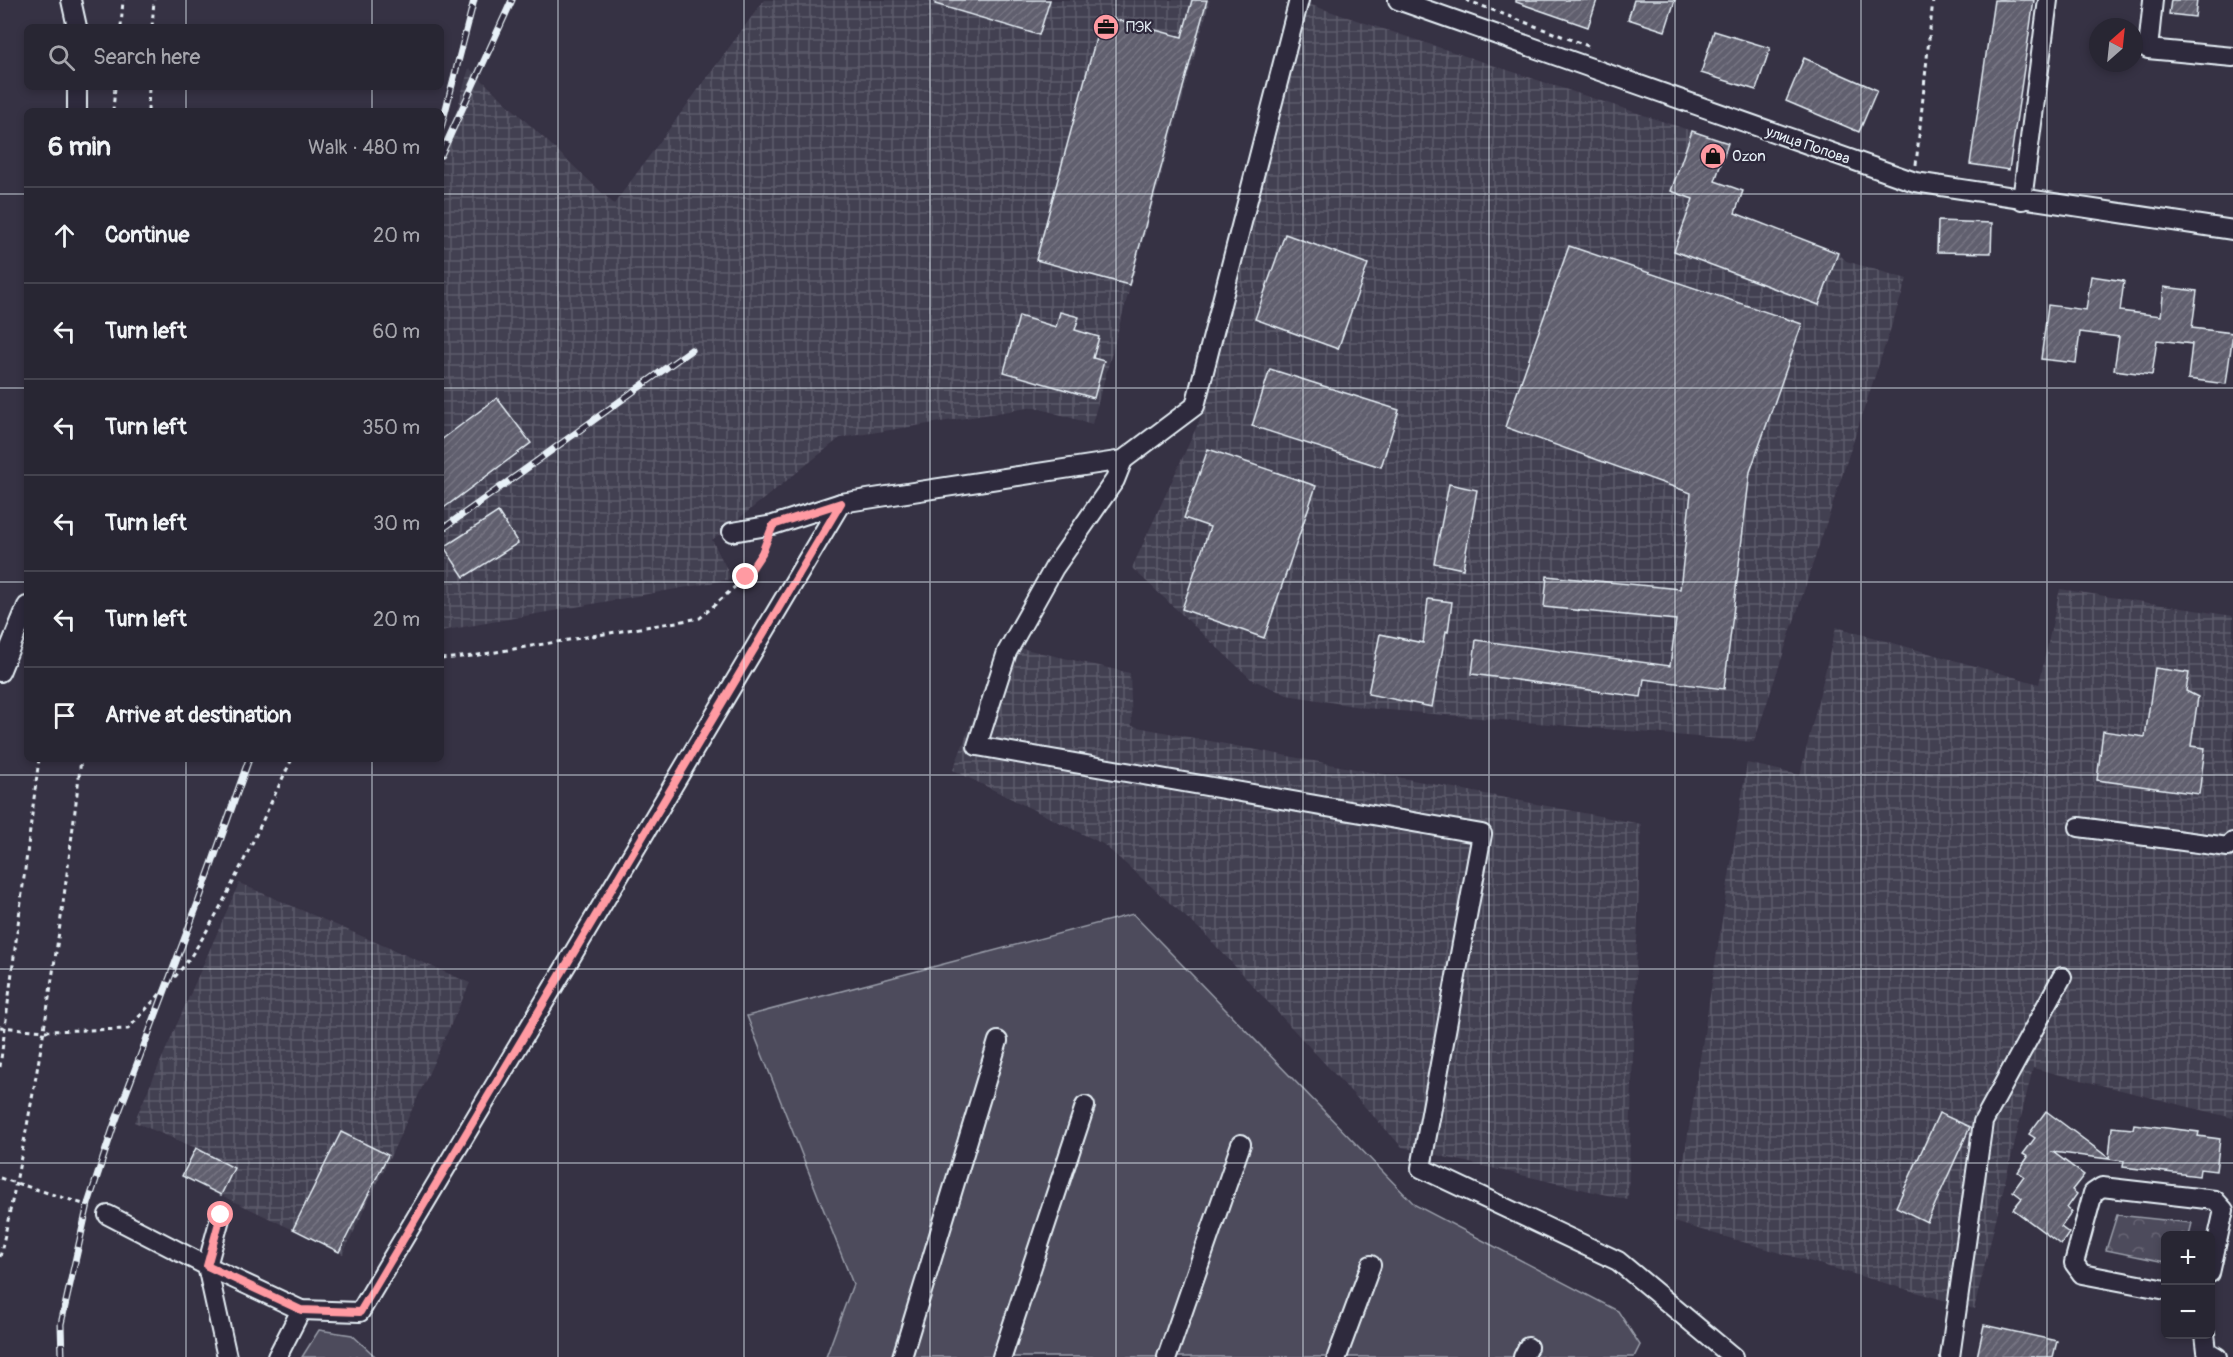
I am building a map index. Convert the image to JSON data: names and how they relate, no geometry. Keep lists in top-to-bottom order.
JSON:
{
  "streets": {
    "street": ["улица Попова"]
  },
  "places": {
    "office": ["ПЭК"],
    "shop": ["Ozon"]
  },
  "north": "top right",
  "page": {
    "search": "Search here",
    "heading": ["6 min", "Walk · 480 m"],
    "list": [
      ["Continue", "20 m"],
      ["Turn left", "60 m"],
      ["Turn left", "350 m"],
      ["Turn left", "30 m"],
      ["Turn left", "20 m"],
      "Arrive at destination"
    ],
    "map_buttons": ["+", "−"]
  }
}
